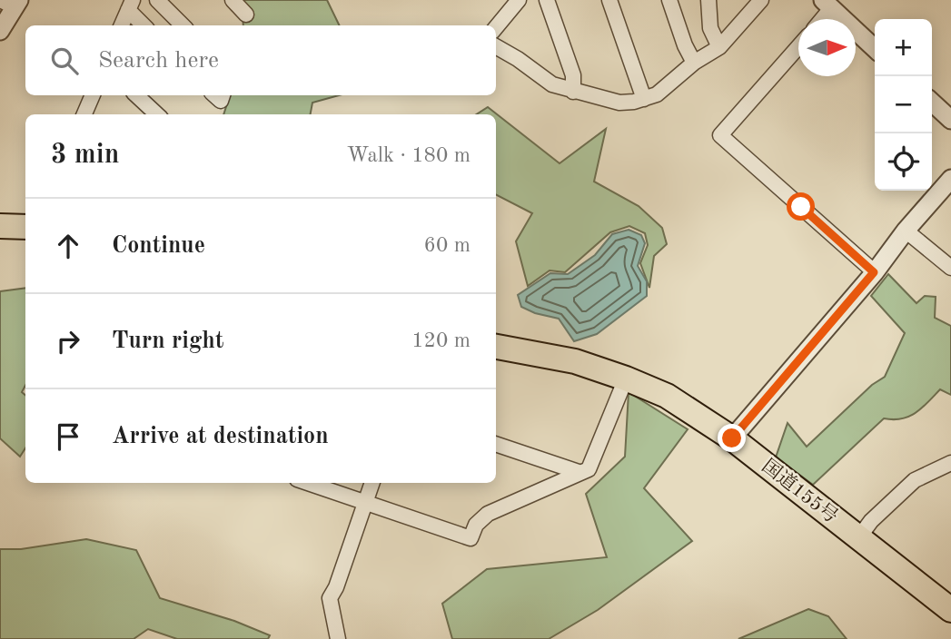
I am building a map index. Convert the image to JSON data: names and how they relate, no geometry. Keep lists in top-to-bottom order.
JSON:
{
  "streets": {
    "highway": ["国道155号"]
  },
  "north": "right",
  "page": {
    "map_buttons": ["+", "−"],
    "search": "Search here",
    "heading": ["3 min", "Walk · 180 m"],
    "list": [
      ["Continue", "60 m"],
      ["Turn right", "120 m"],
      "Arrive at destination"
    ]
  }
}
